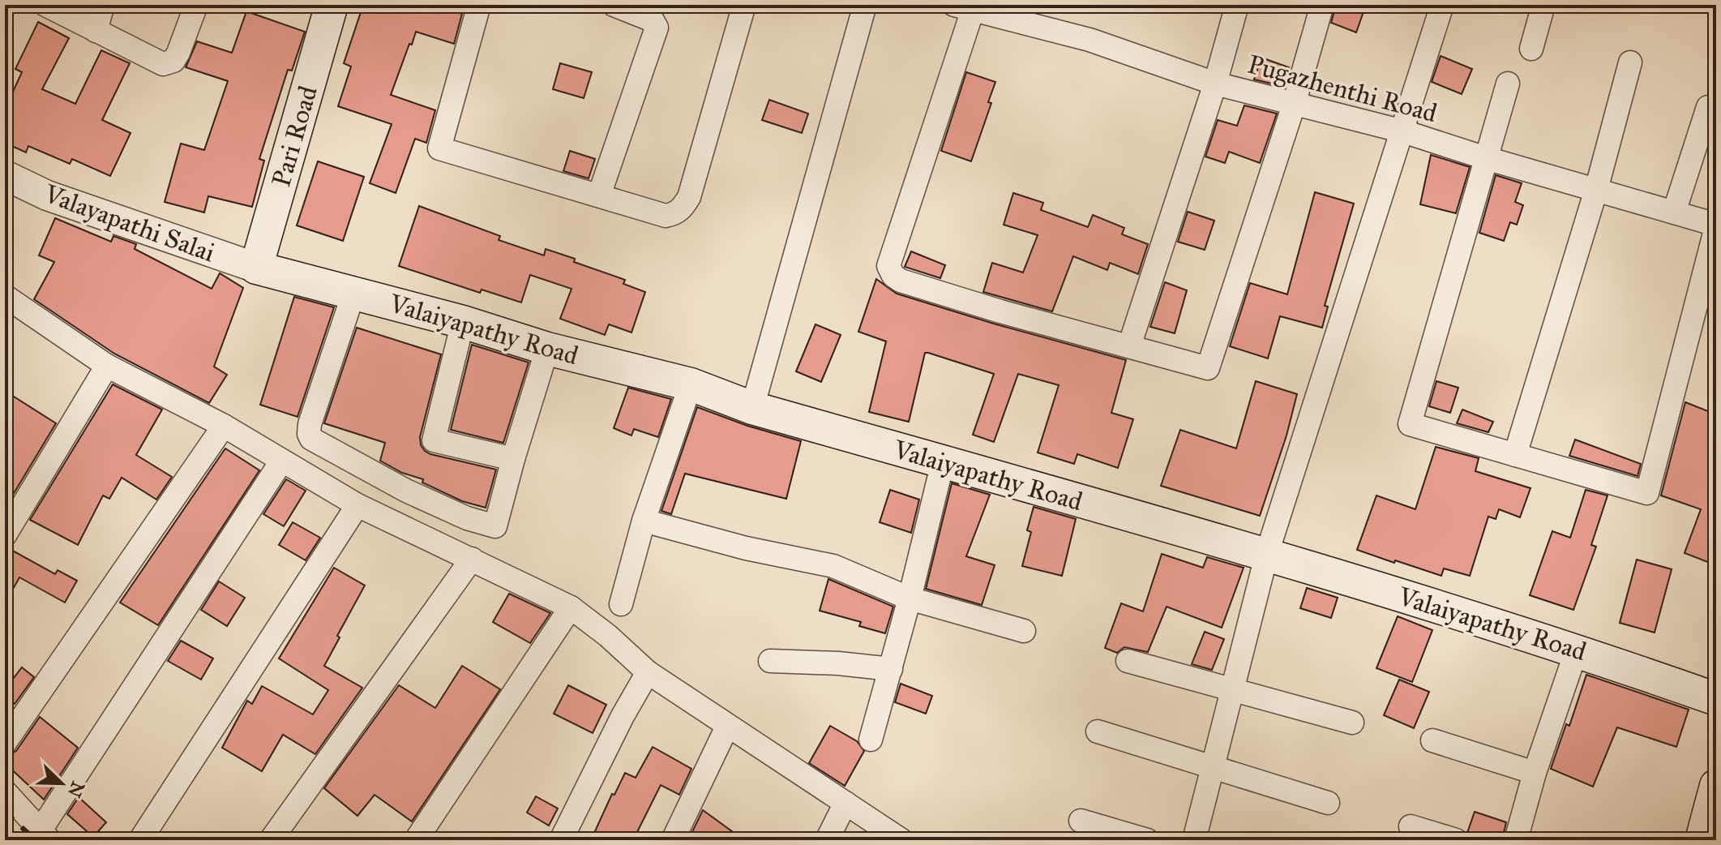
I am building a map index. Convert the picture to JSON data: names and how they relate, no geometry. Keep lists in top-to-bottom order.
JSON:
{
  "streets": {
    "main road": ["Pari Road", "Valaiyapathy Road"],
    "street": ["Pugazhenthi Road", "Valayapathi Salai"]
  },
  "crossings": [
    ["Pari Road", "Valayapathi Salai"],
    ["Pari Road", "Valaiyapathy Road"],
    ["Valayapathi Salai", "Valaiyapathy Road"]
  ],
  "north": "bottom right"
}
